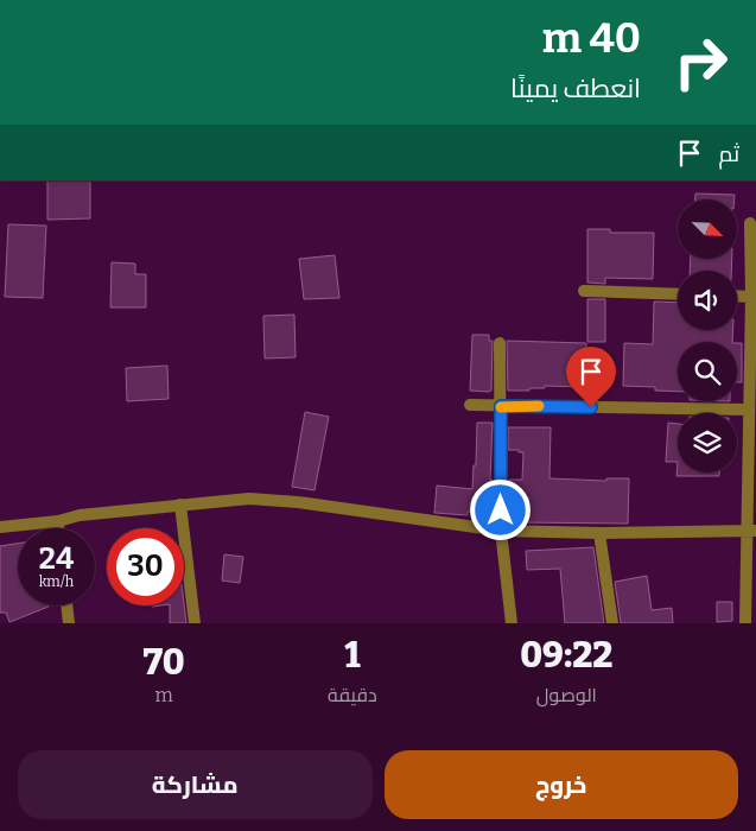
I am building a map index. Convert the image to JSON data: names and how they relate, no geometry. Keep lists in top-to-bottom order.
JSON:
{
  "north": "bottom right",
  "page": {
    "turn": ["40 m", "انعطف يمينًا"],
    "then": "ثم",
    "speed": "24 km/h",
    "limit": "30",
    "eta": [
      "09:22",
      "الوصول",
      "1",
      "دقيقة",
      "70",
      "m"
    ],
    "buttons": ["خروج", "مشاركة"]
  }
}
